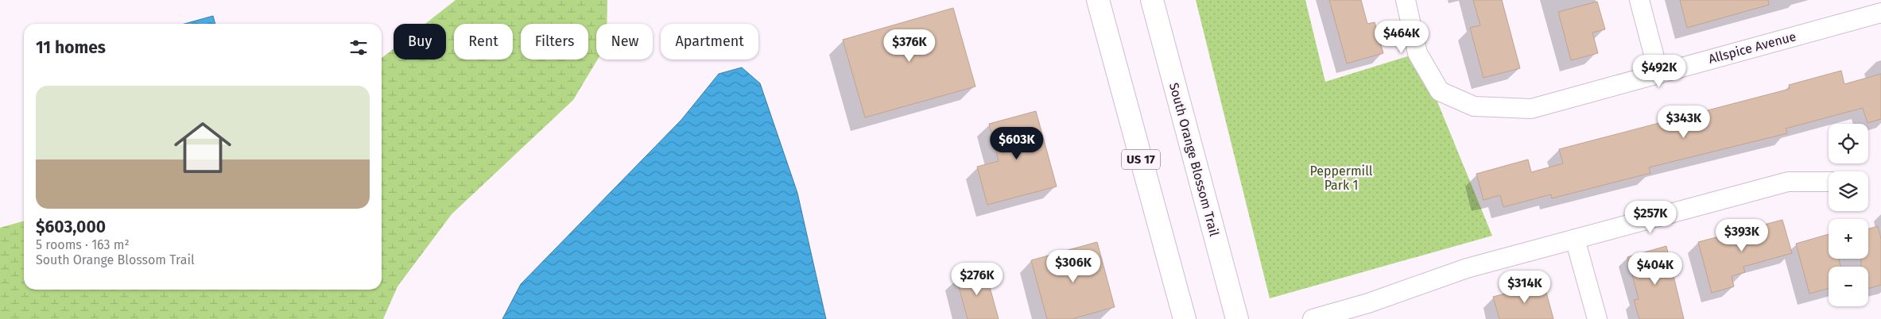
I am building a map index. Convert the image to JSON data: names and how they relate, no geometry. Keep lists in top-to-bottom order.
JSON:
{
  "streets": {
    "main road": ["US 17", "South Orange Blossom Trail"],
    "street": ["Allspice Avenue"]
  },
  "parks": ["Peppermill Park 1"],
  "page": {
    "price": [
      "$464K",
      "$376K",
      "$492K",
      "$343K",
      "$603K",
      "$257K",
      "$393K",
      "$306K",
      "$404K",
      "$276K",
      "$314K"
    ],
    "chip": [
      "Buy",
      "Rent",
      "Filters",
      "New",
      "Apartment"
    ],
    "heading": "11 homes",
    "list": [
      {
        "name": "$603,000",
        "note": "5 rooms · 163 m² · South Orange Blossom Trail"
      }
    ],
    "map_buttons": ["+", "−"]
  }
}
